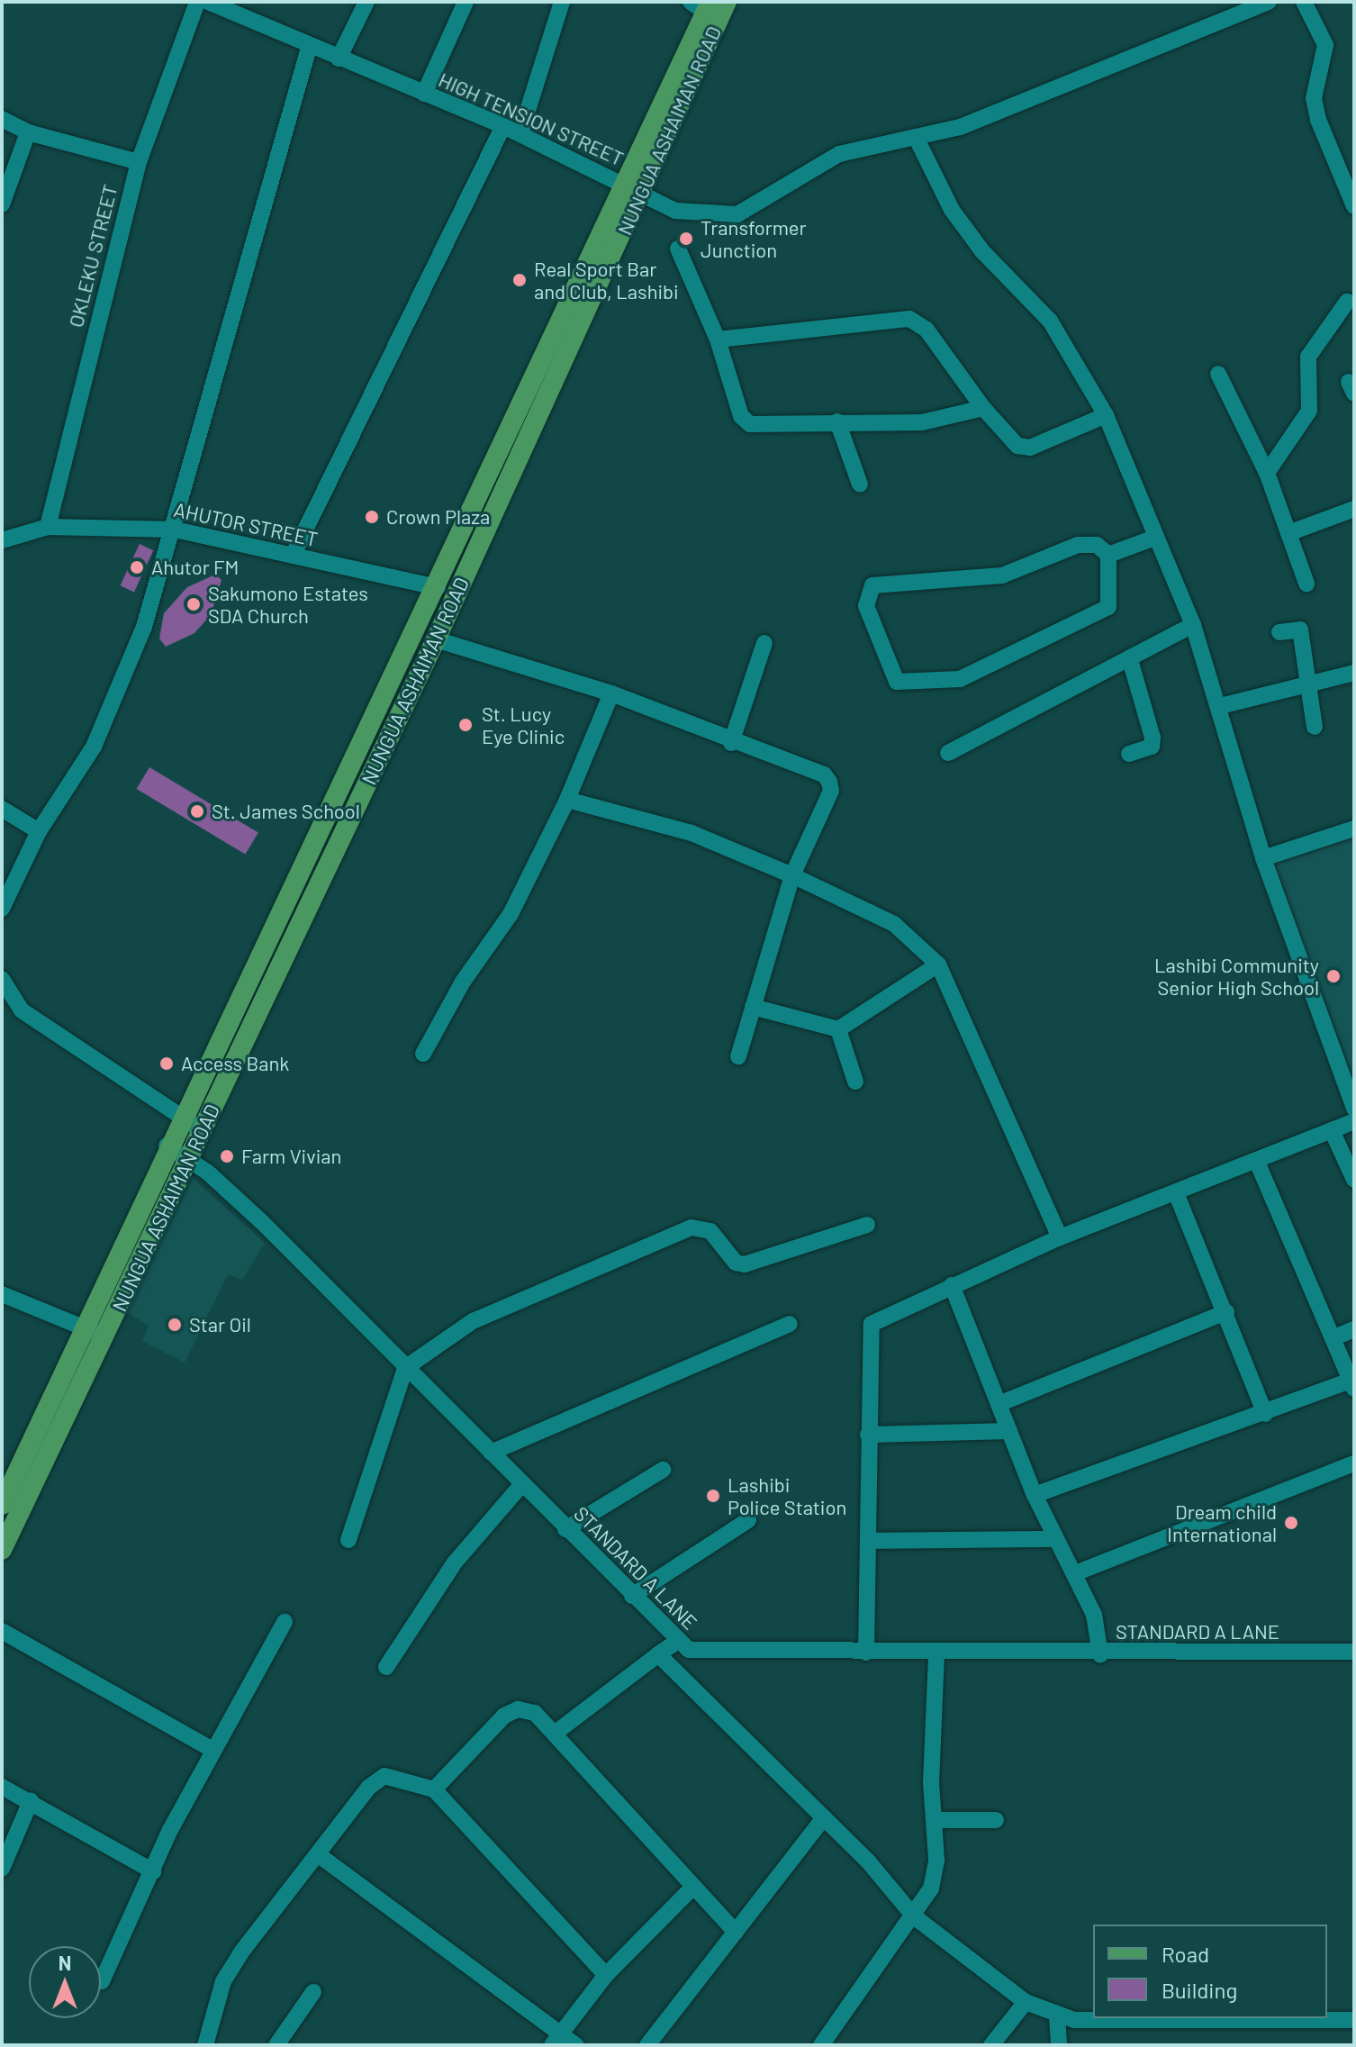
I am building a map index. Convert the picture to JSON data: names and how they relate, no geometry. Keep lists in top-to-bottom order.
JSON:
{
  "streets": {
    "main road": ["NUNGUA ASHAIMAN ROAD"],
    "street": [
      "HIGH TENSION STREET",
      "OKLEKU STREET",
      "AHUTOR STREET",
      "STANDARD A LANE"
    ]
  },
  "crossings": [
    ["HIGH TENSION STREET", "NUNGUA ASHAIMAN ROAD"],
    ["NUNGUA ASHAIMAN ROAD", "AHUTOR STREET"],
    ["NUNGUA ASHAIMAN ROAD", "STANDARD A LANE"],
    ["OKLEKU STREET", "AHUTOR STREET"]
  ],
  "places": [
    "Transformer Junction",
    "Real Sport Bar and Club, Lashibi",
    "Crown Plaza",
    "Ahutor FM",
    "Sakumono Estates SDA Church",
    "St. Lucy Eye Clinic",
    "St. James School",
    "Lashibi Community Senior High School",
    "Access Bank",
    "Farm Vivian",
    "Star Oil",
    "Lashibi Police Station",
    "Dream child International"
  ],
  "legend": ["Road", "Building"],
  "north": "top"
}
